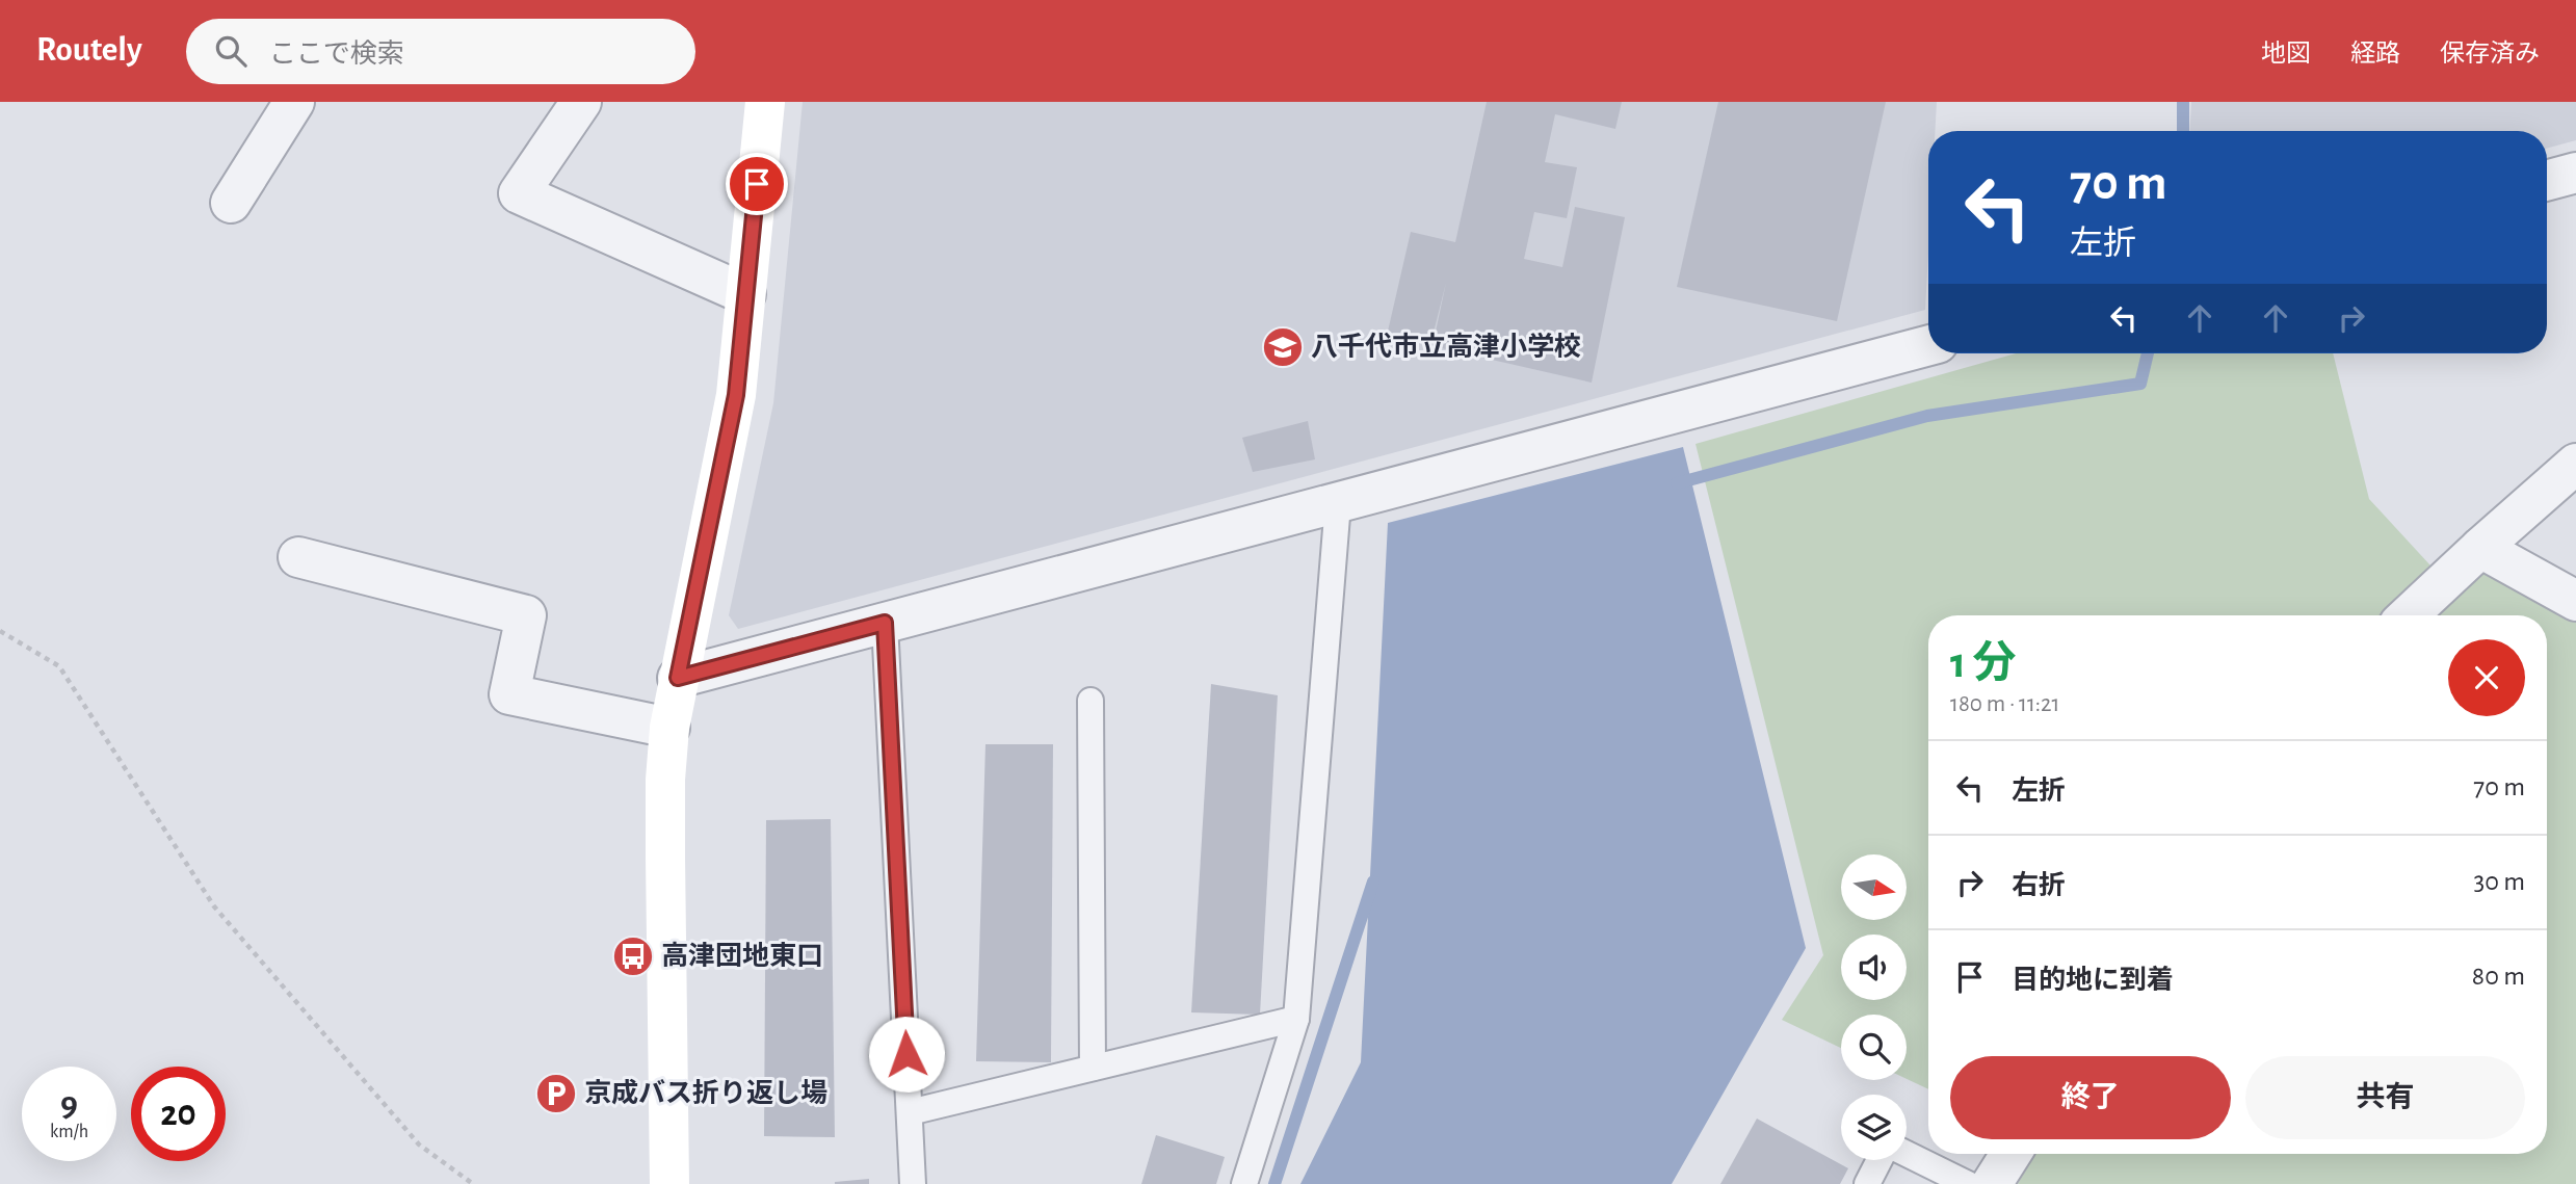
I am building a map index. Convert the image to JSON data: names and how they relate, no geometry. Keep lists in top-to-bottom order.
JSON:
{
  "places": {
    "school or university": ["八千代市立高津小学校"],
    "bus stop": ["高津団地東口"],
    "parking": ["京成バス折り返し場"]
  },
  "north": "right",
  "page": {
    "header": "Routely",
    "search": "ここで検索",
    "nav": ["地図", "経路", "保存済み"],
    "turn": ["70 m", "左折"],
    "heading": ["1 分", "180 m · 11:21"],
    "list": [
      {
        "name": "左折",
        "value": "70 m"
      },
      {
        "name": "右折",
        "value": "30 m"
      },
      {
        "name": "目的地に到着",
        "value": "80 m"
      }
    ],
    "buttons": ["終了", "共有"],
    "speed": "9 km/h",
    "limit": "20"
  }
}
